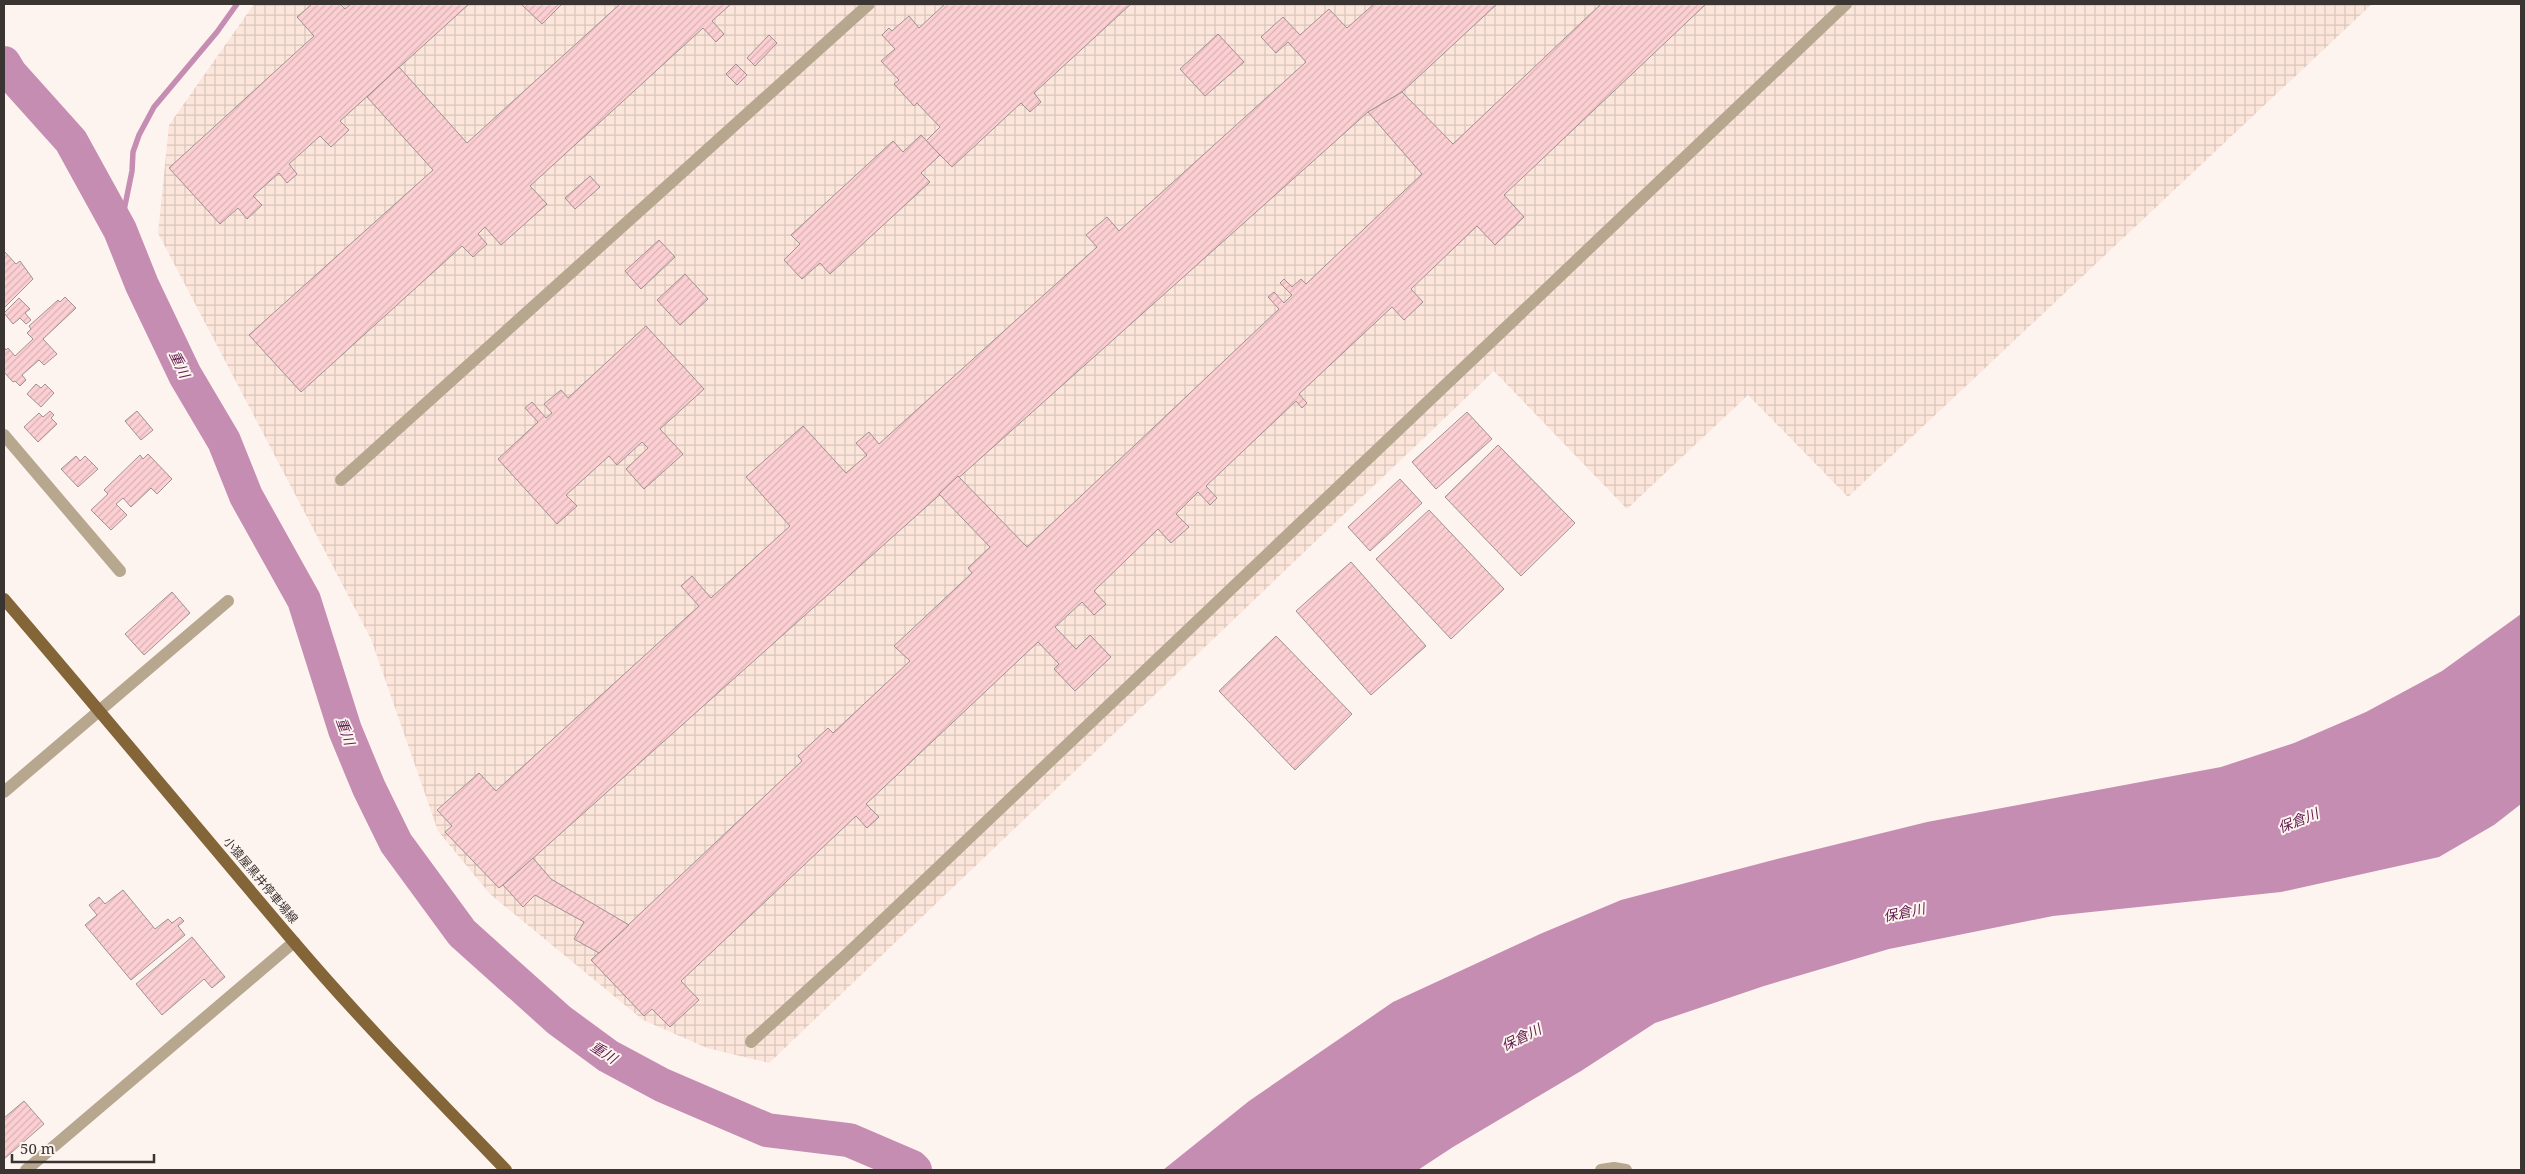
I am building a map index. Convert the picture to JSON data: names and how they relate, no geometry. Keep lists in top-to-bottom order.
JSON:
{
  "streets": {
    "main road": ["小猿屋黒井停車場線"]
  },
  "water": ["重川", "保倉川"],
  "scale_bar": "50 m"
}
